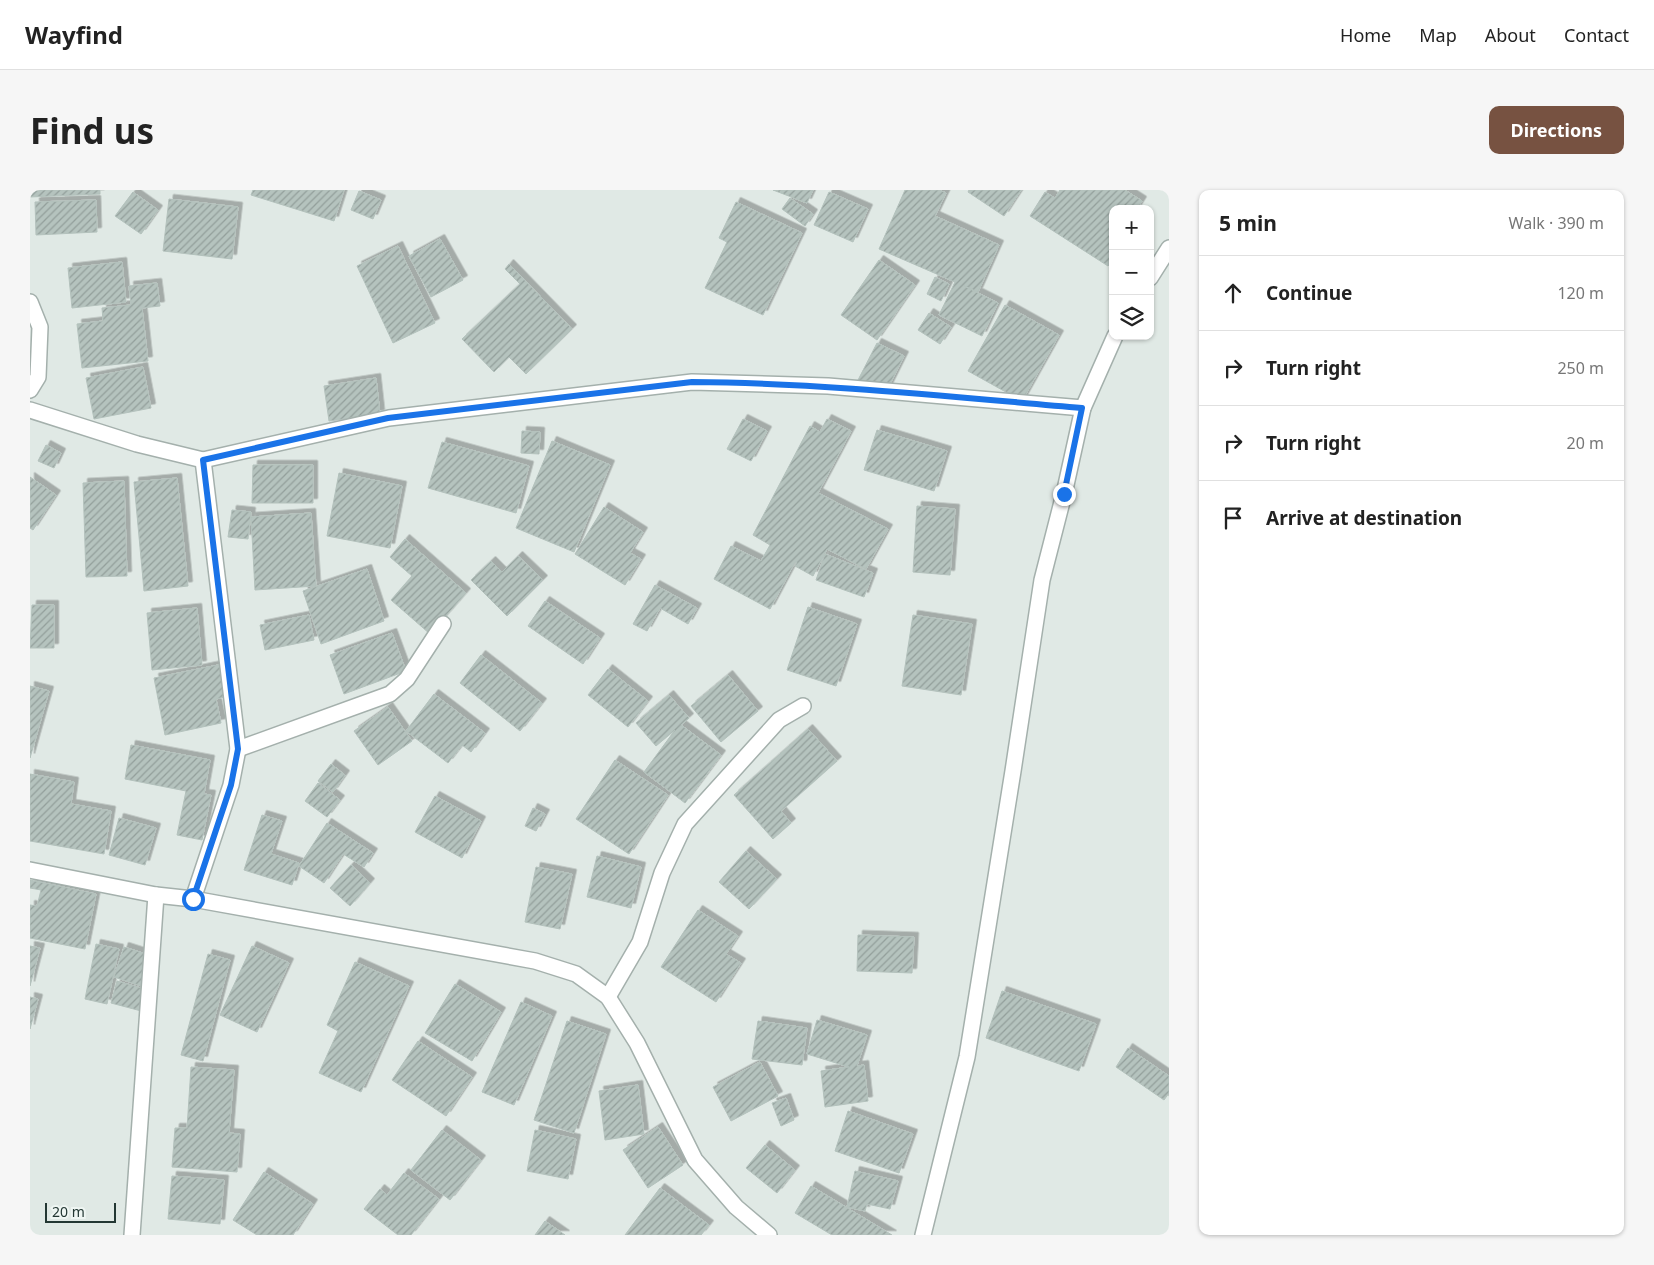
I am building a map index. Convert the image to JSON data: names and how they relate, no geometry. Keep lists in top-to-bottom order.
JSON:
{
  "scale_bar": "20 m",
  "page": {
    "header": "Wayfind",
    "nav": [
      "Home",
      "Map",
      "About",
      "Contact"
    ],
    "buttons": "Directions",
    "title": "Find us",
    "heading": ["5 min", "Walk · 390 m"],
    "map_buttons": ["+", "−"],
    "list": [
      ["Continue", "120 m"],
      ["Turn right", "250 m"],
      ["Turn right", "20 m"],
      "Arrive at destination"
    ],
    "scale": "20 m"
  }
}
